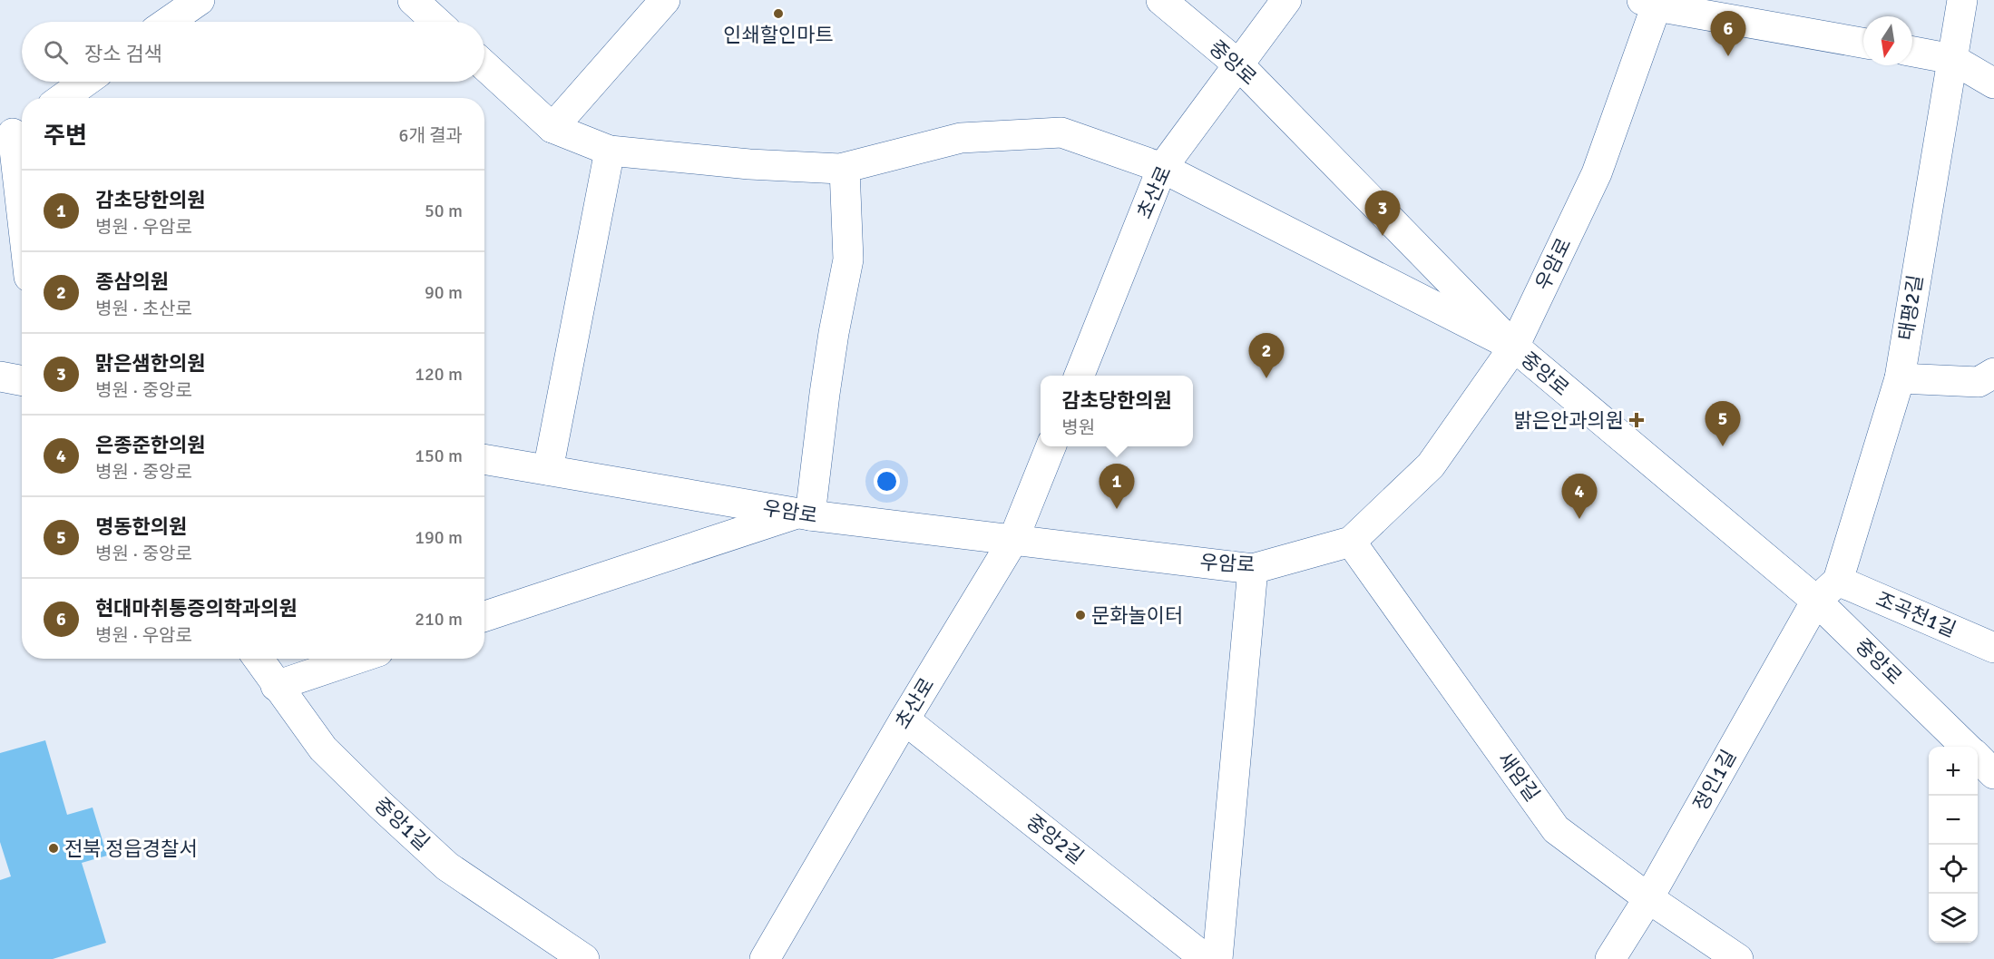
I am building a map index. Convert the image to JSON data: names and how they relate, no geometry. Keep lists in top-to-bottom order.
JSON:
{
  "streets": {
    "street": [
      "중앙로",
      "초산로",
      "우암로",
      "태평2길",
      "조곡천1길",
      "새암길",
      "정인1길",
      "중앙1길",
      "중앙2길"
    ]
  },
  "crossings": [
    ["중앙로", "초산로"],
    ["중앙로", "우암로"],
    ["중앙로", "정인1길"],
    ["초산로", "우암로"],
    ["초산로", "중앙2길"],
    ["우암로", "새암길"],
    ["태평2길", "조곡천1길"],
    ["새암길", "정인1길"]
  ],
  "places": {
    "other": ["인쇄할인마트", "문화놀이터", "전북 정읍경찰서"],
    "health": ["밝은안과의원"]
  },
  "north": "bottom",
  "page": {
    "pins": [
      "6",
      "3",
      "2",
      "5",
      "1",
      "4"
    ],
    "search": "장소 검색",
    "heading": ["주변", "6개 결과"],
    "list": [
      {
        "mark": "1",
        "name": "감초당한의원",
        "note": "병원 · 우암로",
        "value": "50 m"
      },
      {
        "mark": "2",
        "name": "종삼의원",
        "note": "병원 · 초산로",
        "value": "90 m"
      },
      {
        "mark": "3",
        "name": "맑은샘한의원",
        "note": "병원 · 중앙로",
        "value": "120 m"
      },
      {
        "mark": "4",
        "name": "은종준한의원",
        "note": "병원 · 중앙로",
        "value": "150 m"
      },
      {
        "mark": "5",
        "name": "명동한의원",
        "note": "병원 · 중앙로",
        "value": "190 m"
      },
      {
        "mark": "6",
        "name": "현대마취통증의학과의원",
        "note": "병원 · 우암로",
        "value": "210 m"
      }
    ],
    "popup": ["감초당한의원", "병원"],
    "map_buttons": ["+", "−"]
  }
}
